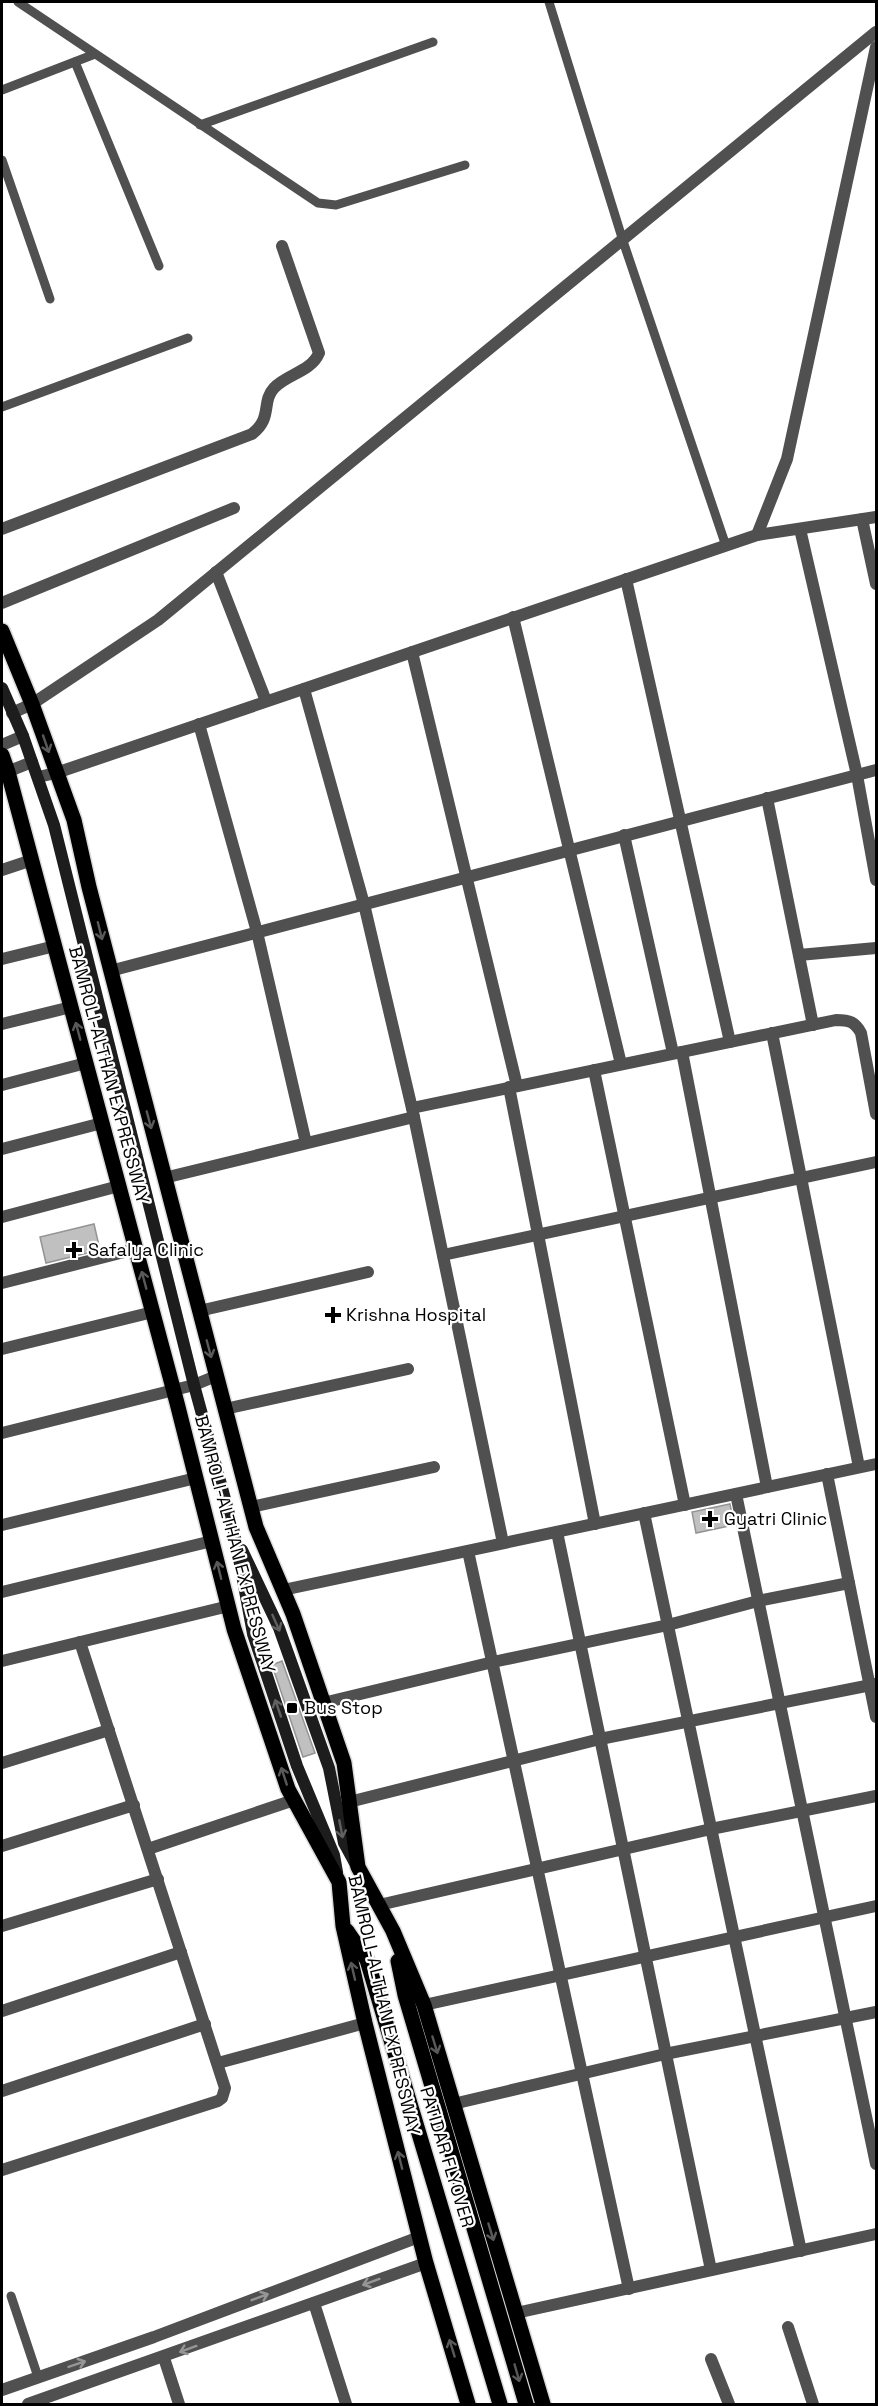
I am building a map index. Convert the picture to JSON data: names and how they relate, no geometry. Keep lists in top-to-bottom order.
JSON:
{
  "streets": {
    "main road": ["BAMROLI-ALTHAN EXPRESSWAY", "PATIDAR FLYOVER"]
  },
  "crossings": [
    ["BAMROLI-ALTHAN EXPRESSWAY", "PATIDAR FLYOVER"]
  ],
  "places": {
    "health": ["Safalya Clinic", "Krishna Hospital", "Gyatri Clinic"],
    "transit": ["Bus Stop"]
  }
}
